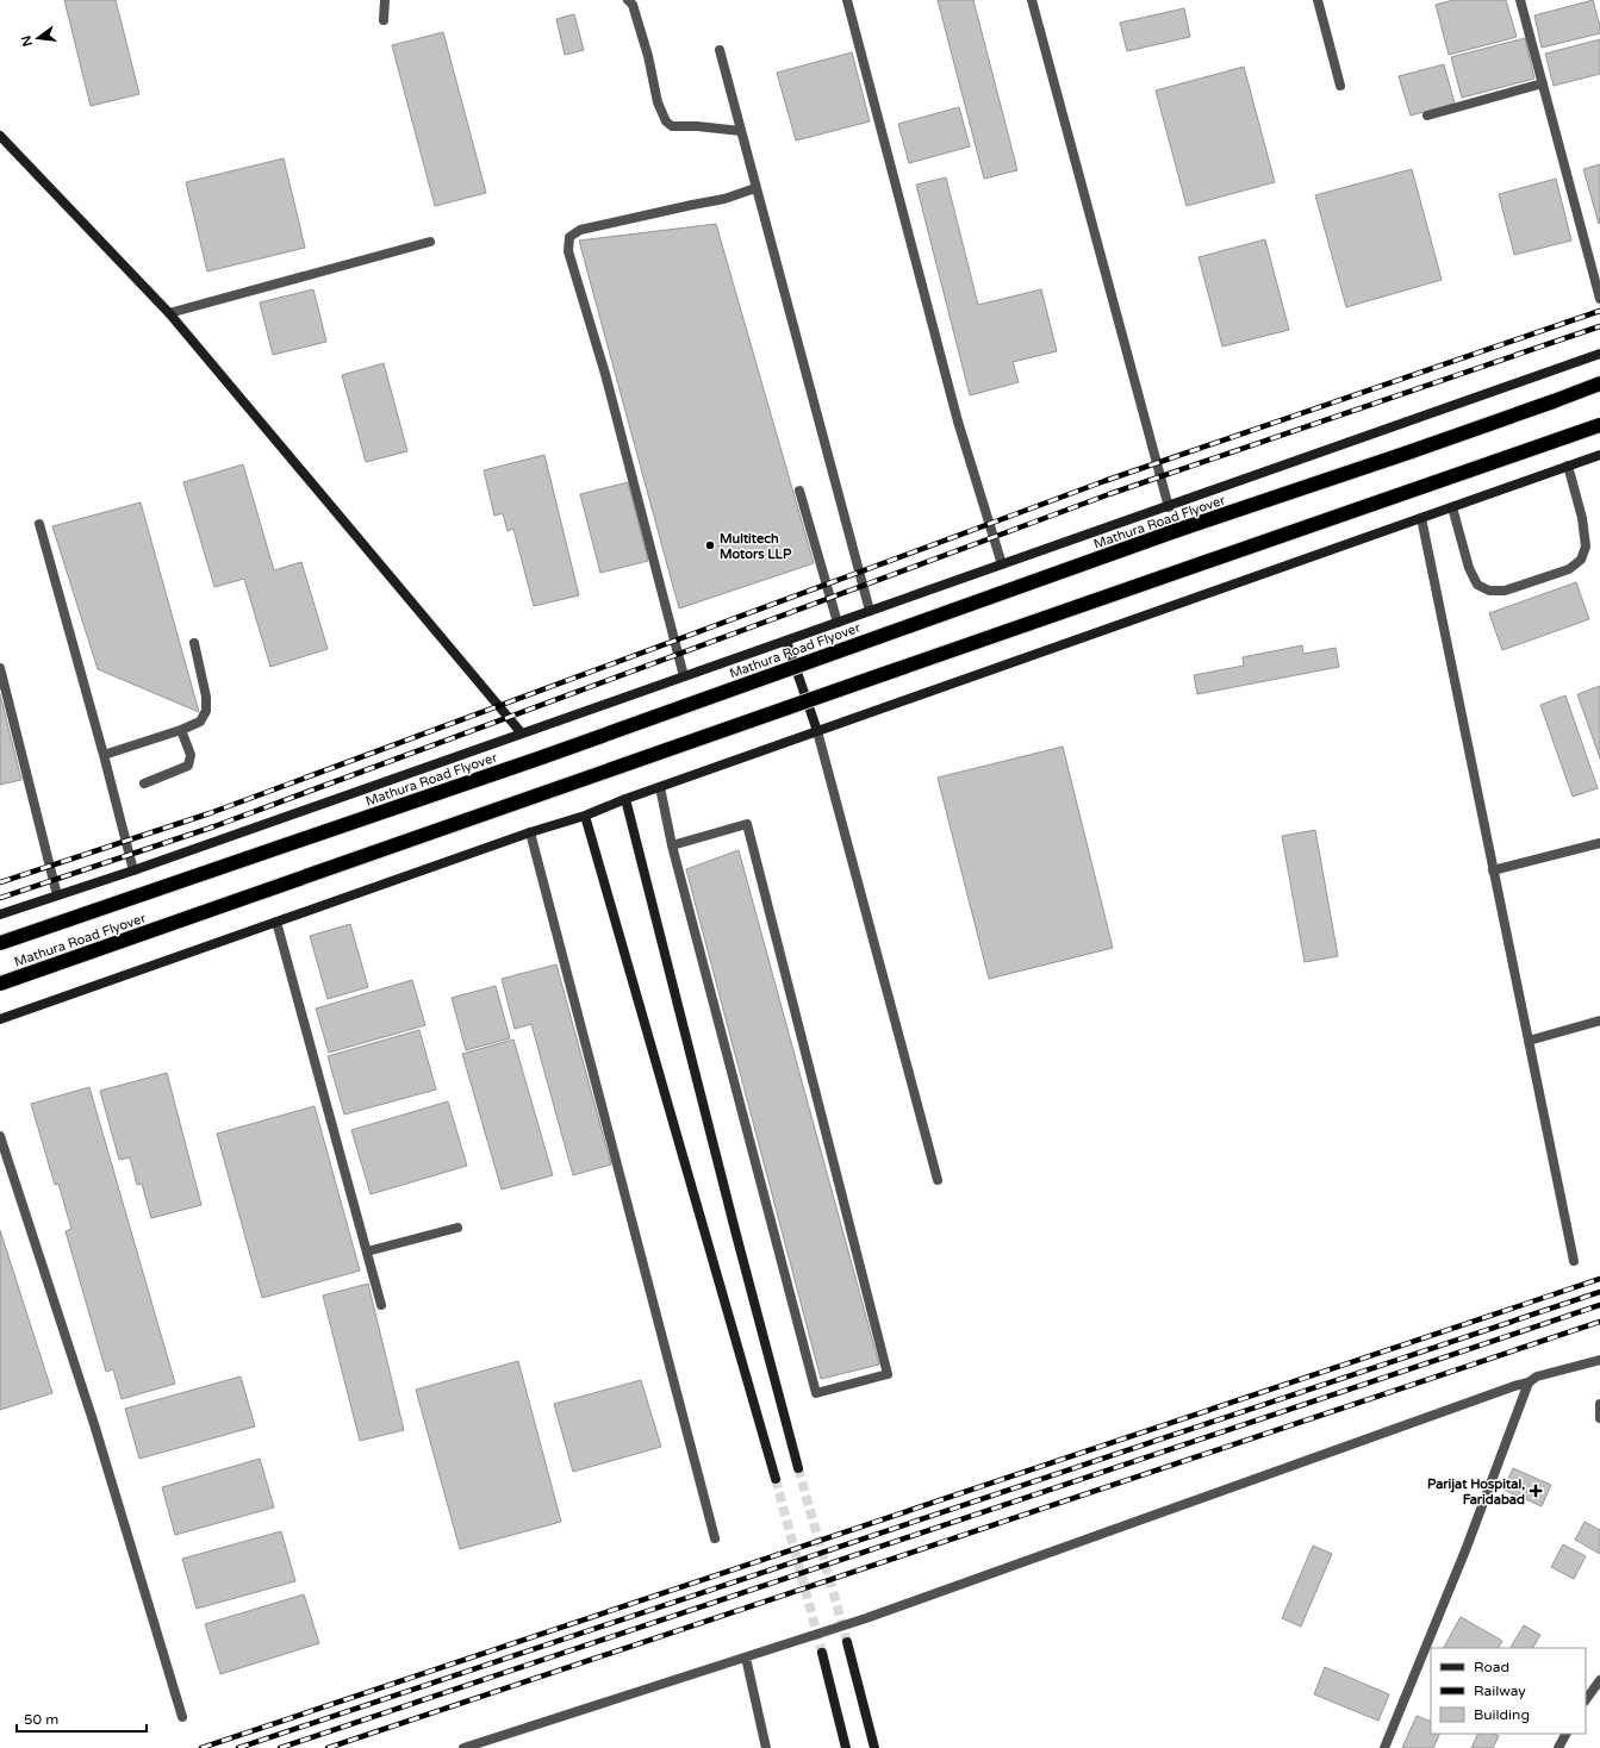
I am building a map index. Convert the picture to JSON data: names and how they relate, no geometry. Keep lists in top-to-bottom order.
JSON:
{
  "streets": {
    "highway": ["Mathura Road Flyover"]
  },
  "places": {
    "other": ["Multitech Motors LLP"],
    "health": ["Parijat Hospital, Faridabad"]
  },
  "legend": ["Road", "Railway", "Building"],
  "scale_bar": "50 m",
  "north": "left"
}
